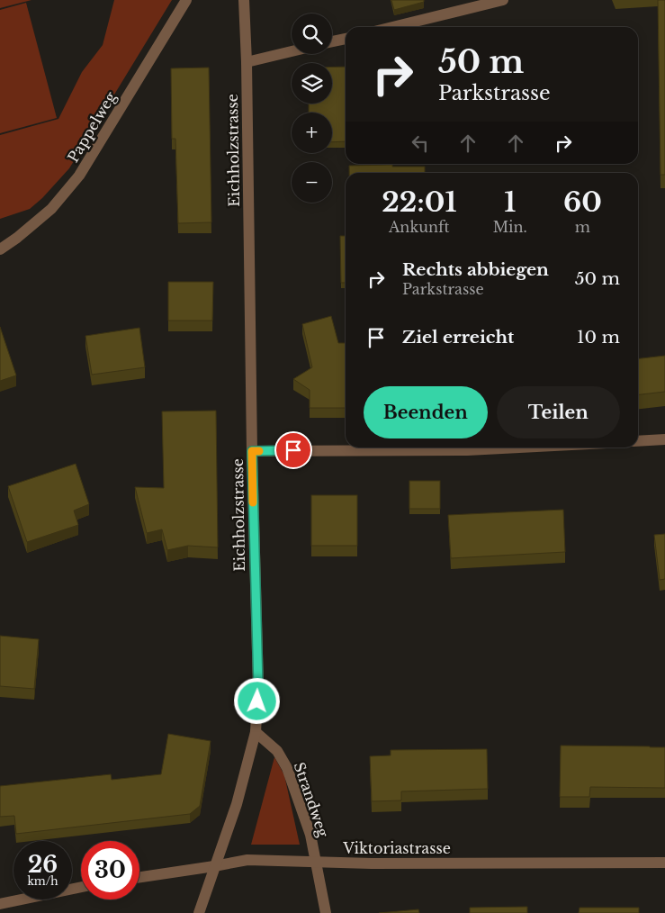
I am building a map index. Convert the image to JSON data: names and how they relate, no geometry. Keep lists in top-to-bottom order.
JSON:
{
  "streets": {
    "street": [
      "Pappelweg",
      "Eichholzstrasse",
      "Strandweg",
      "Viktoriastrasse"
    ]
  },
  "crossings": [
    ["Eichholzstrasse", "Strandweg"],
    ["Eichholzstrasse", "Viktoriastrasse"],
    ["Strandweg", "Viktoriastrasse"]
  ],
  "page": {
    "map_buttons": ["+", "−"],
    "turn": ["50 m", "Parkstrasse"],
    "eta": [
      "22:01",
      "Ankunft",
      "1",
      "Min.",
      "60",
      "m"
    ],
    "list": [
      {
        "name": "Rechts abbiegen",
        "note": "Parkstrasse",
        "value": "50 m"
      },
      {
        "name": "Ziel erreicht",
        "value": "10 m"
      }
    ],
    "buttons": ["Beenden", "Teilen"],
    "speed": "26 km/h",
    "limit": "30"
  }
}
